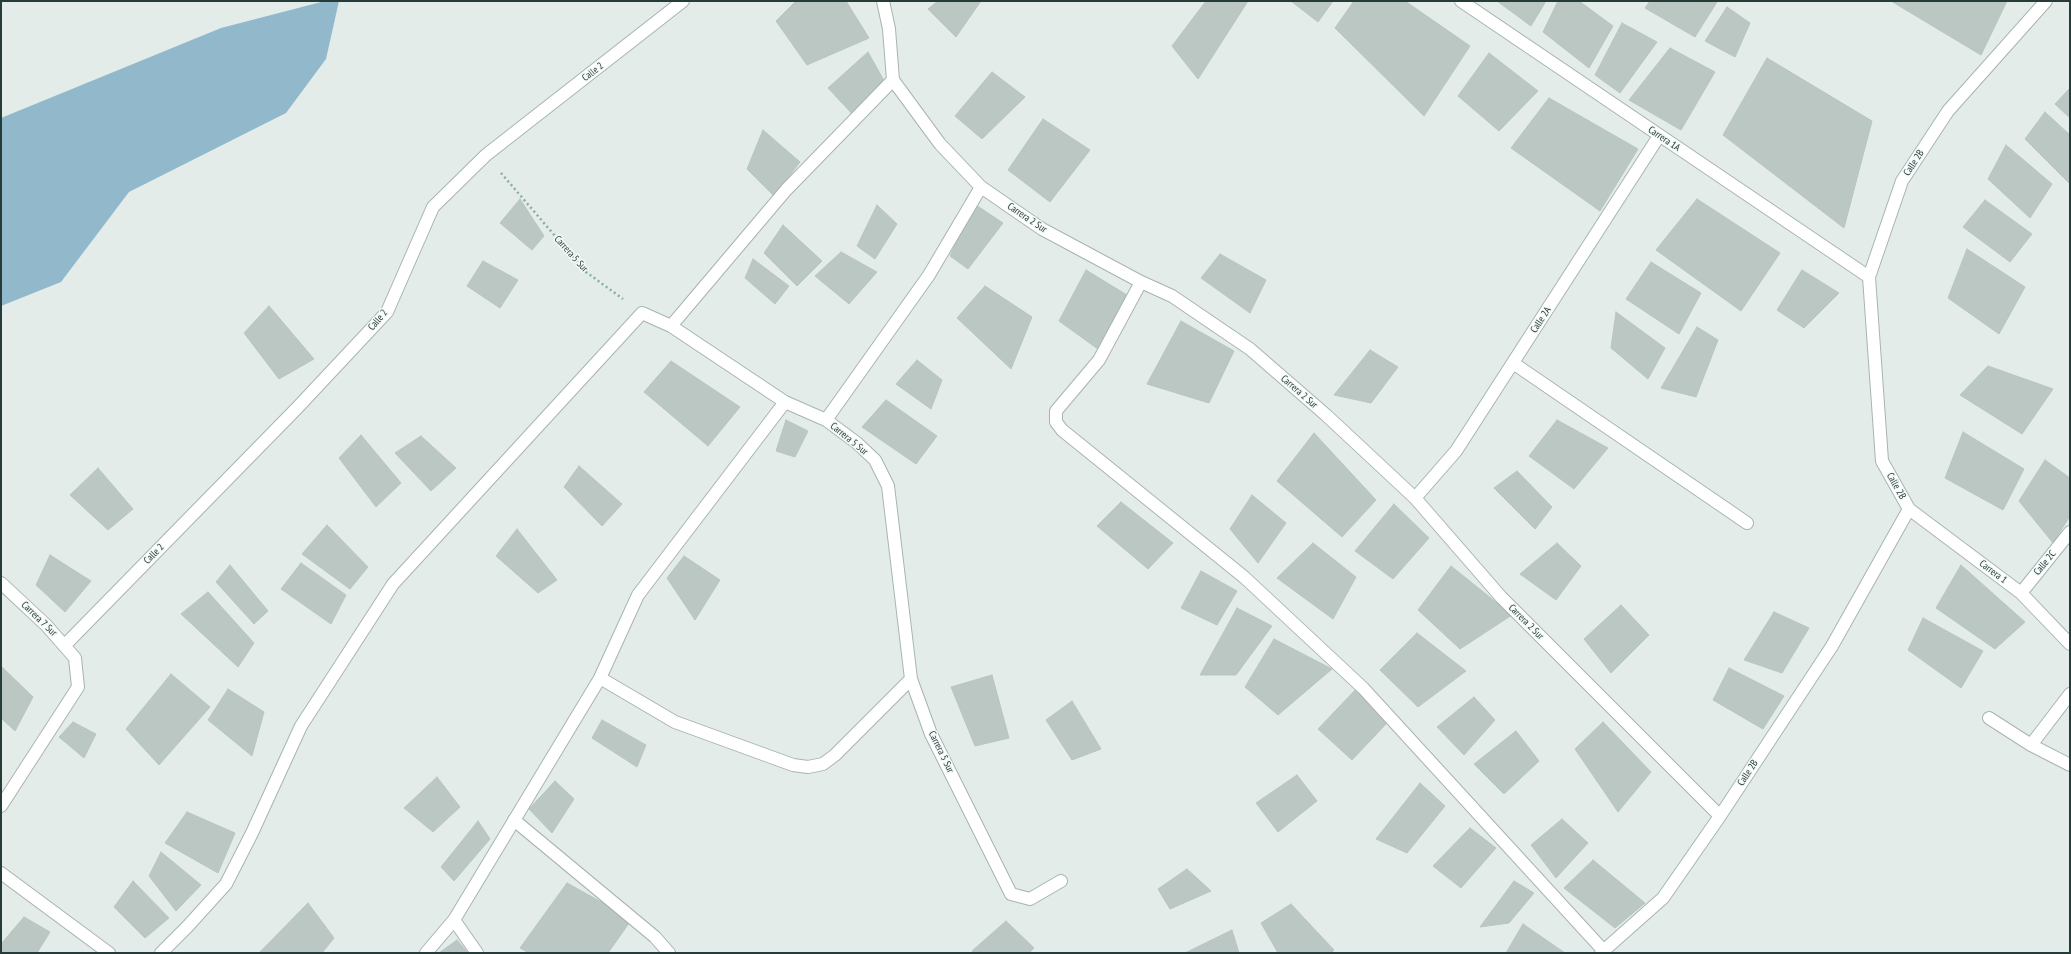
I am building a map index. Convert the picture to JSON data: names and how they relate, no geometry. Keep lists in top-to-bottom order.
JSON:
{
  "streets": {
    "street": [
      "Calle 2",
      "Carrera 1A",
      "Calle 2B",
      "Carrera 2 Sur",
      "Carrera 5 Sur",
      "Calle 2A",
      "Calle 2C",
      "Carrera 1",
      "Carrera 7 Sur"
    ]
  },
  "crossings": [
    ["Calle 2", "Carrera 5 Sur"],
    ["Calle 2", "Carrera 7 Sur"],
    ["Carrera 1A", "Calle 2B"],
    ["Carrera 1A", "Calle 2A"],
    ["Calle 2B", "Carrera 2 Sur"],
    ["Calle 2B", "Carrera 1"],
    ["Carrera 2 Sur", "Calle 2A"],
    ["Calle 2C", "Carrera 1"]
  ]
}
